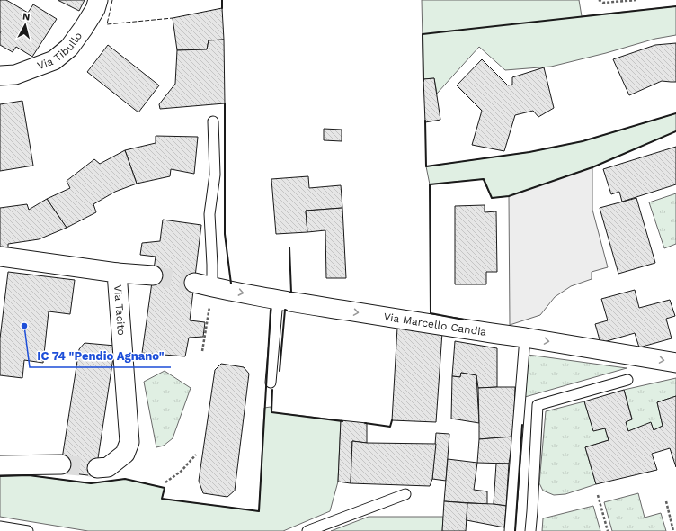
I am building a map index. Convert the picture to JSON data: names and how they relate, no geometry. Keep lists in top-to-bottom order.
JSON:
{
  "streets": {
    "street": ["Via Tibullo", "Via Tacito", "Via Marcello Candia"]
  },
  "one_way": ["Via Marcello Candia"],
  "places": ["IC 74 \"Pendio Agnano\""],
  "north": "top"
}
